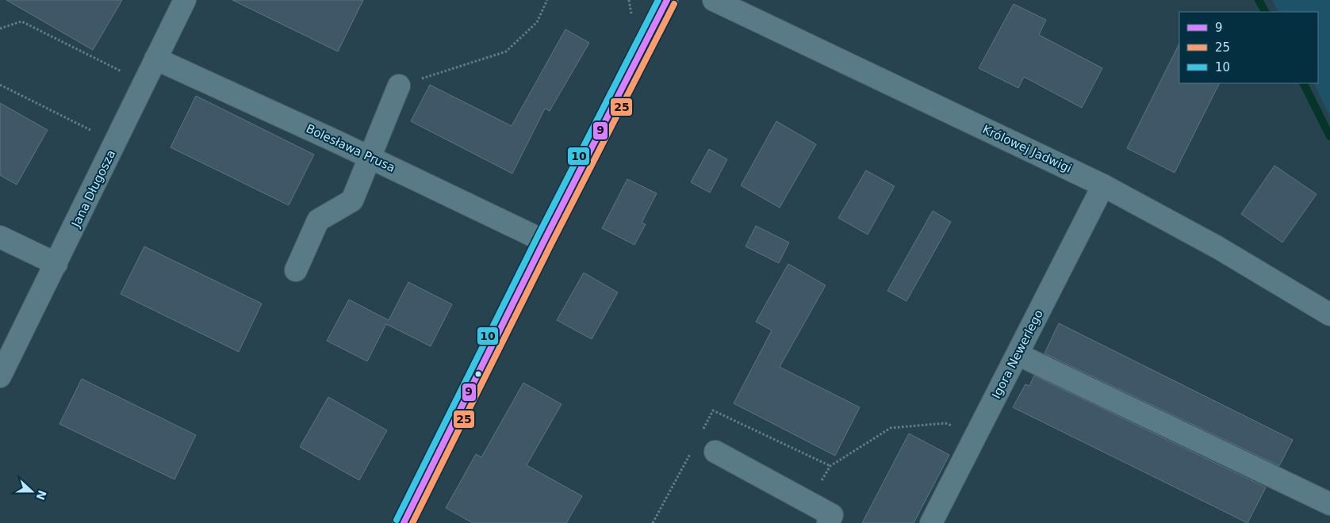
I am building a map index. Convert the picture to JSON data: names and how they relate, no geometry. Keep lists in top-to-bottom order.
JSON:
{
  "streets": {
    "street": [
      "Bolesława Prusa",
      "Królowej Jadwigi",
      "Jana Długosza",
      "Igora Newerlego"
    ]
  },
  "crossings": [
    ["Bolesława Prusa", "Jana Długosza"],
    ["Królowej Jadwigi", "Igora Newerlego"]
  ],
  "lines": ["transit line 9", "transit line 10", "transit line 25"],
  "legend": ["9", "25", "10"],
  "north": "right"
}
